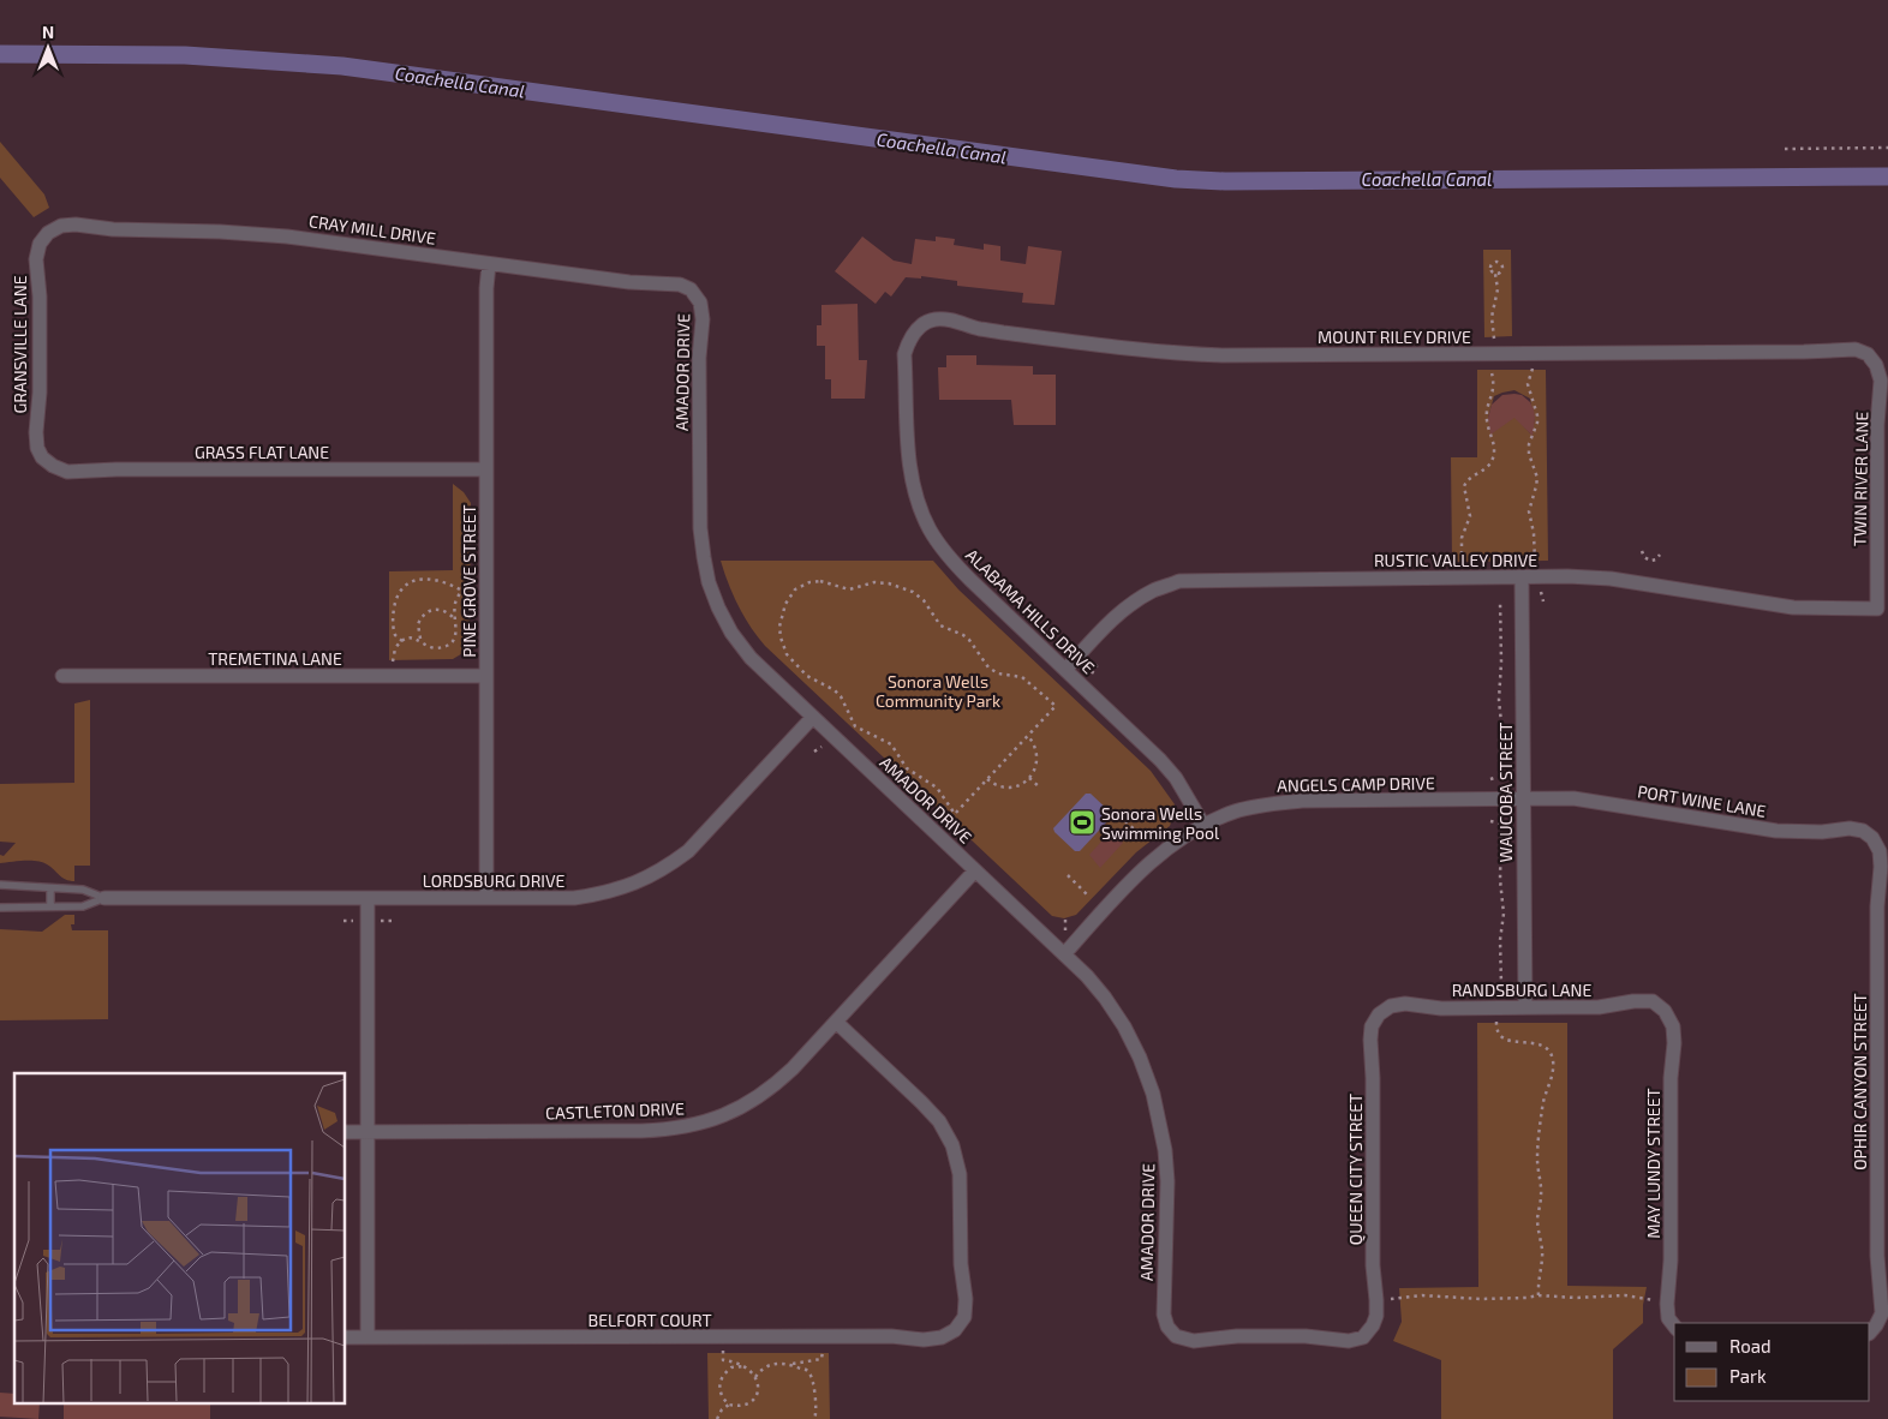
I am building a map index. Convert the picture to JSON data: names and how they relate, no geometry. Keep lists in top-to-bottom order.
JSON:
{
  "streets": {
    "street": [
      "CRAY MILL DRIVE",
      "MOUNT RILEY DRIVE",
      "GRANSVILLE LANE",
      "AMADOR DRIVE",
      "GRASS FLAT LANE",
      "TWIN RIVER LANE",
      "RUSTIC VALLEY DRIVE",
      "PINE GROVE STREET",
      "ALABAMA HILLS DRIVE",
      "TREMETINA LANE",
      "ANGELS CAMP DRIVE",
      "WAUCOBA STREET",
      "PORT WINE LANE",
      "LORDSBURG DRIVE",
      "RANDSBURG LANE",
      "OPHIR CANYON STREET",
      "CASTLETON DRIVE",
      "MAY LUNDY STREET",
      "QUEEN CITY STREET",
      "BELFORT COURT"
    ]
  },
  "crossings": [
    ["CRAY MILL DRIVE", "GRANSVILLE LANE"],
    ["CRAY MILL DRIVE", "AMADOR DRIVE"],
    ["CRAY MILL DRIVE", "PINE GROVE STREET"],
    ["MOUNT RILEY DRIVE", "TWIN RIVER LANE"],
    ["MOUNT RILEY DRIVE", "ALABAMA HILLS DRIVE"],
    ["GRANSVILLE LANE", "GRASS FLAT LANE"],
    ["AMADOR DRIVE", "ANGELS CAMP DRIVE"],
    ["AMADOR DRIVE", "LORDSBURG DRIVE"],
    ["AMADOR DRIVE", "CASTLETON DRIVE"],
    ["AMADOR DRIVE", "QUEEN CITY STREET"],
    ["GRASS FLAT LANE", "PINE GROVE STREET"],
    ["TWIN RIVER LANE", "RUSTIC VALLEY DRIVE"],
    ["RUSTIC VALLEY DRIVE", "ALABAMA HILLS DRIVE"],
    ["RUSTIC VALLEY DRIVE", "WAUCOBA STREET"],
    ["PINE GROVE STREET", "TREMETINA LANE"],
    ["PINE GROVE STREET", "LORDSBURG DRIVE"],
    ["ALABAMA HILLS DRIVE", "ANGELS CAMP DRIVE"],
    ["ANGELS CAMP DRIVE", "WAUCOBA STREET"],
    ["ANGELS CAMP DRIVE", "PORT WINE LANE"],
    ["WAUCOBA STREET", "PORT WINE LANE"],
    ["WAUCOBA STREET", "RANDSBURG LANE"],
    ["PORT WINE LANE", "OPHIR CANYON STREET"],
    ["RANDSBURG LANE", "MAY LUNDY STREET"],
    ["RANDSBURG LANE", "QUEEN CITY STREET"],
    ["CASTLETON DRIVE", "BELFORT COURT"]
  ],
  "water": ["Coachella Canal"],
  "parks": ["Sonora Wells Community Park"],
  "places": {
    "sports": ["Sonora Wells Swimming Pool"]
  },
  "legend": ["Road", "Park"],
  "north": "top"
}
